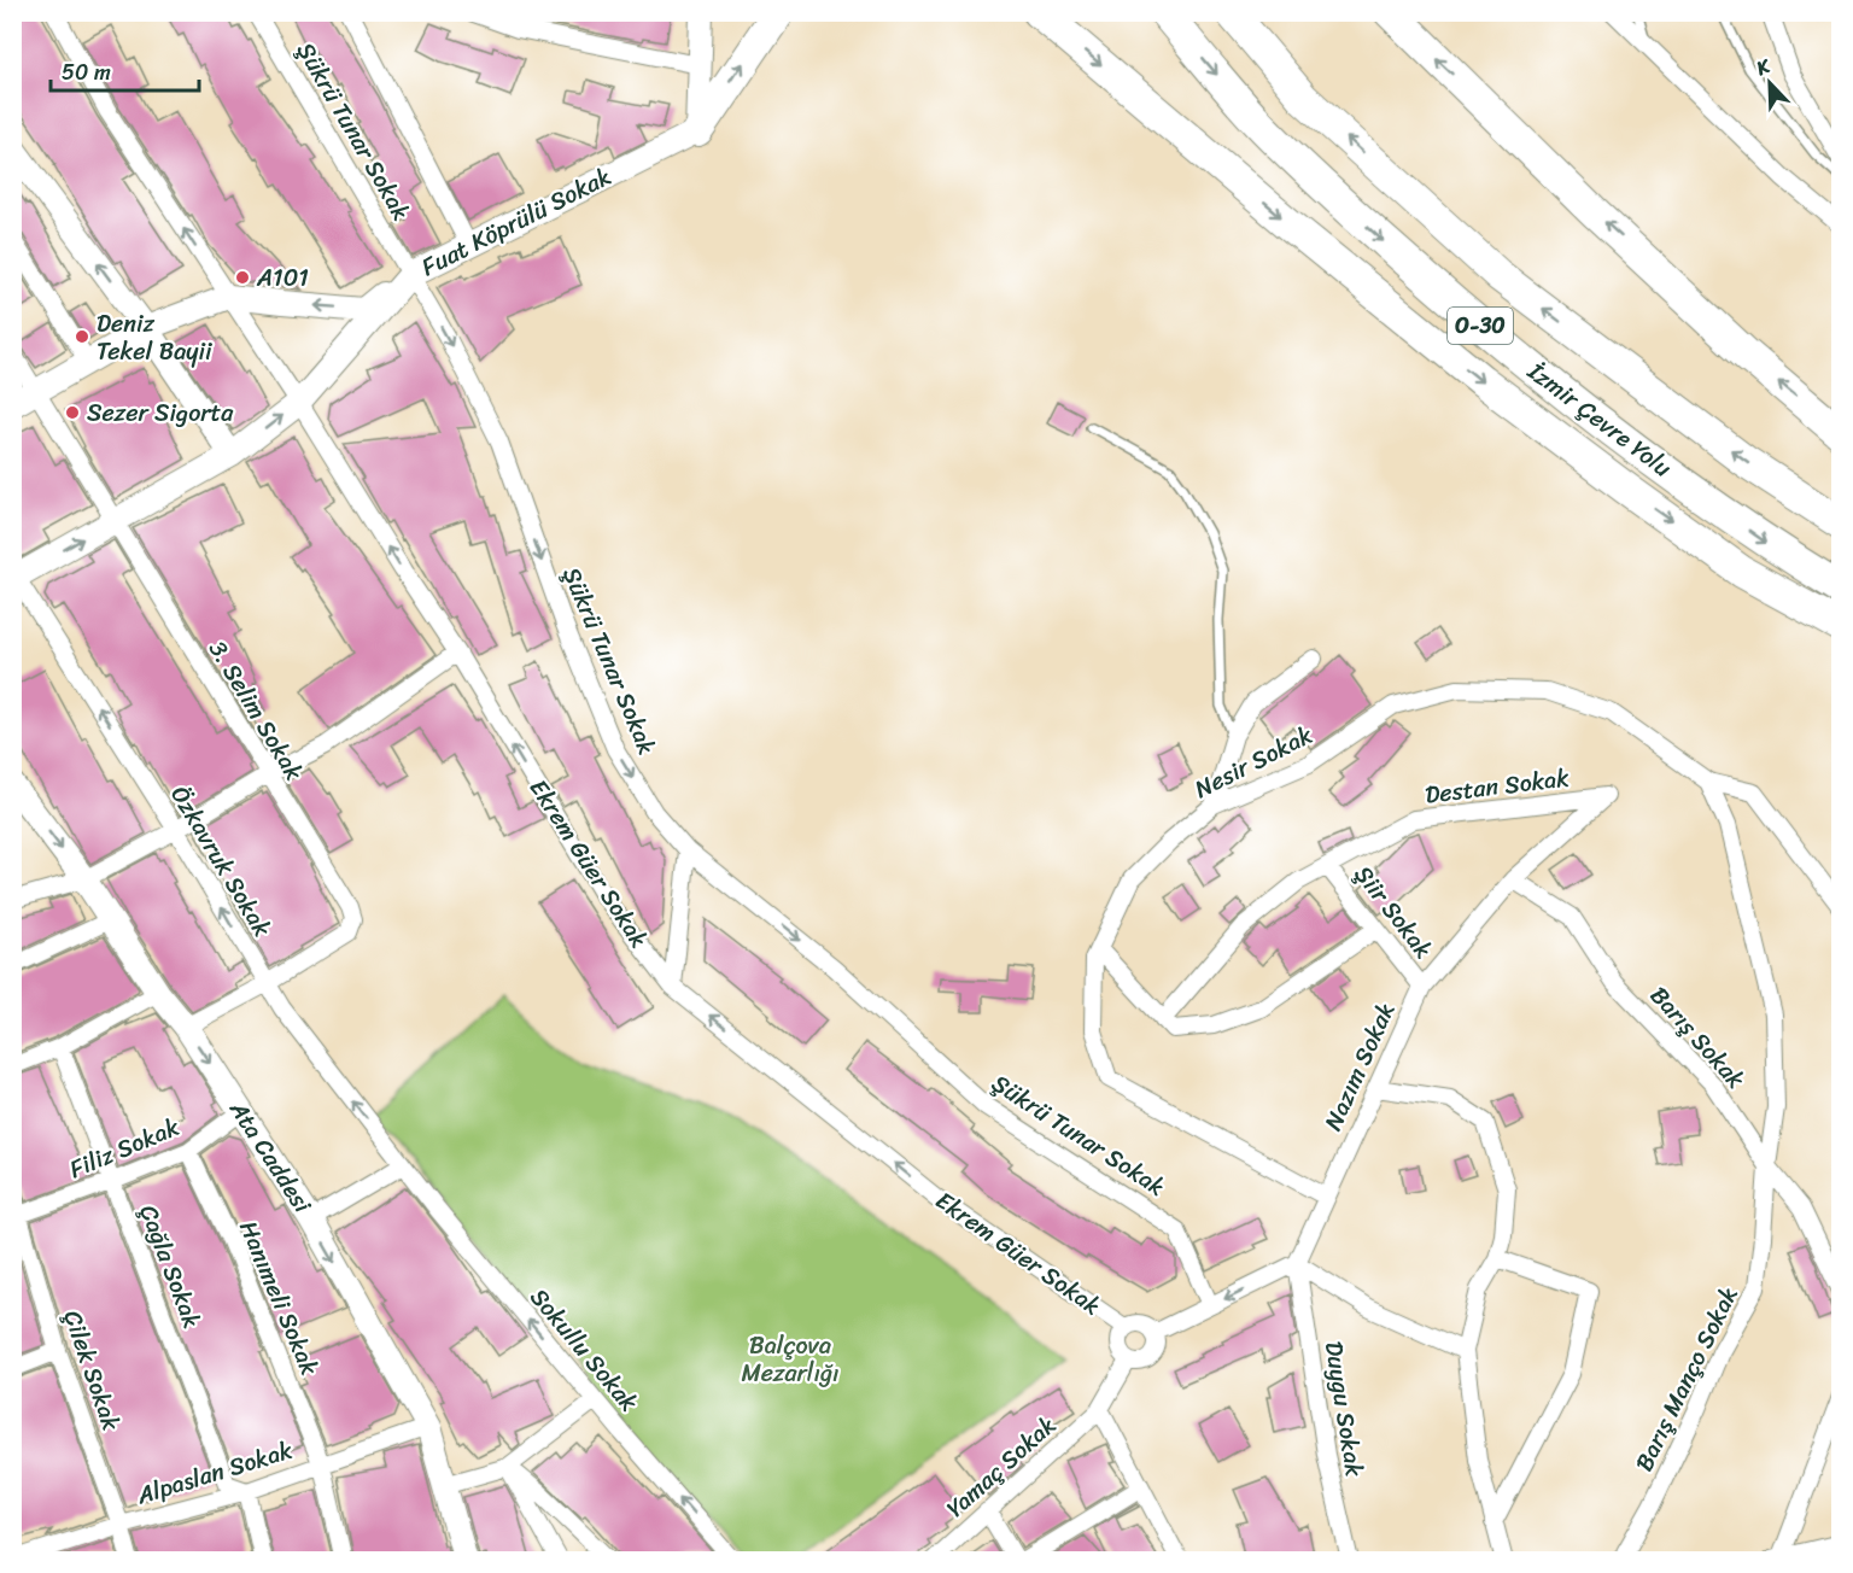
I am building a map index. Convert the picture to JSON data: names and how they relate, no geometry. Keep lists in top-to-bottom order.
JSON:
{
  "streets": {
    "highway": ["O-30", "İzmir Çevre Yolu"],
    "main road": ["Fuat Köprülü Sokak", "Ata Caddesi"],
    "street": [
      "Şükrü Tunar Sokak",
      "3. Selim Sokak",
      "Nesir Sokak",
      "Destan Sokak",
      "Özkavruk Sokak",
      "Ekrem Güer Sokak",
      "Şiir Sokak",
      "Barış Sokak",
      "Nazım Sokak",
      "Filiz Sokak",
      "Çağla Sokak",
      "Hanımeli Sokak",
      "Sokullu Sokak",
      "Çilek Sokak",
      "Barış Manço Sokak",
      "Duygu Sokak",
      "Yamaç Sokak",
      "Alpaslan Sokak"
    ]
  },
  "crossings": [
    ["Şükrü Tunar Sokak", "Fuat Köprülü Sokak"],
    ["Fuat Köprülü Sokak", "3. Selim Sokak"],
    ["Fuat Köprülü Sokak", "Özkavruk Sokak"],
    ["Fuat Köprülü Sokak", "Ekrem Güer Sokak"],
    ["3. Selim Sokak", "Özkavruk Sokak"],
    ["3. Selim Sokak", "Ata Caddesi"],
    ["Nesir Sokak", "Nazım Sokak"],
    ["Nesir Sokak", "Barış Manço Sokak"],
    ["Destan Sokak", "Şiir Sokak"],
    ["Destan Sokak", "Nazım Sokak"],
    ["Özkavruk Sokak", "Sokullu Sokak"],
    ["Ekrem Güer Sokak", "Yamaç Sokak"],
    ["Şiir Sokak", "Nazım Sokak"],
    ["Barış Sokak", "Nazım Sokak"],
    ["Barış Sokak", "Barış Manço Sokak"],
    ["Nazım Sokak", "Duygu Sokak"],
    ["Filiz Sokak", "Ata Caddesi"],
    ["Filiz Sokak", "Çağla Sokak"],
    ["Filiz Sokak", "Hanımeli Sokak"],
    ["Filiz Sokak", "Çilek Sokak"],
    ["Ata Caddesi", "Alpaslan Sokak"],
    ["Çağla Sokak", "Alpaslan Sokak"],
    ["Hanımeli Sokak", "Alpaslan Sokak"],
    ["Çilek Sokak", "Alpaslan Sokak"]
  ],
  "one_way": [
    "Şükrü Tunar Sokak",
    "Özkavruk Sokak",
    "Ekrem Güer Sokak",
    "Ata Caddesi"
  ],
  "parks": ["Balçova Mezarlığı"],
  "places": ["A101", "Deniz Tekel Bayii", "Sezer Sigorta"],
  "scale_bar": "50 m",
  "north": "top left"
}
